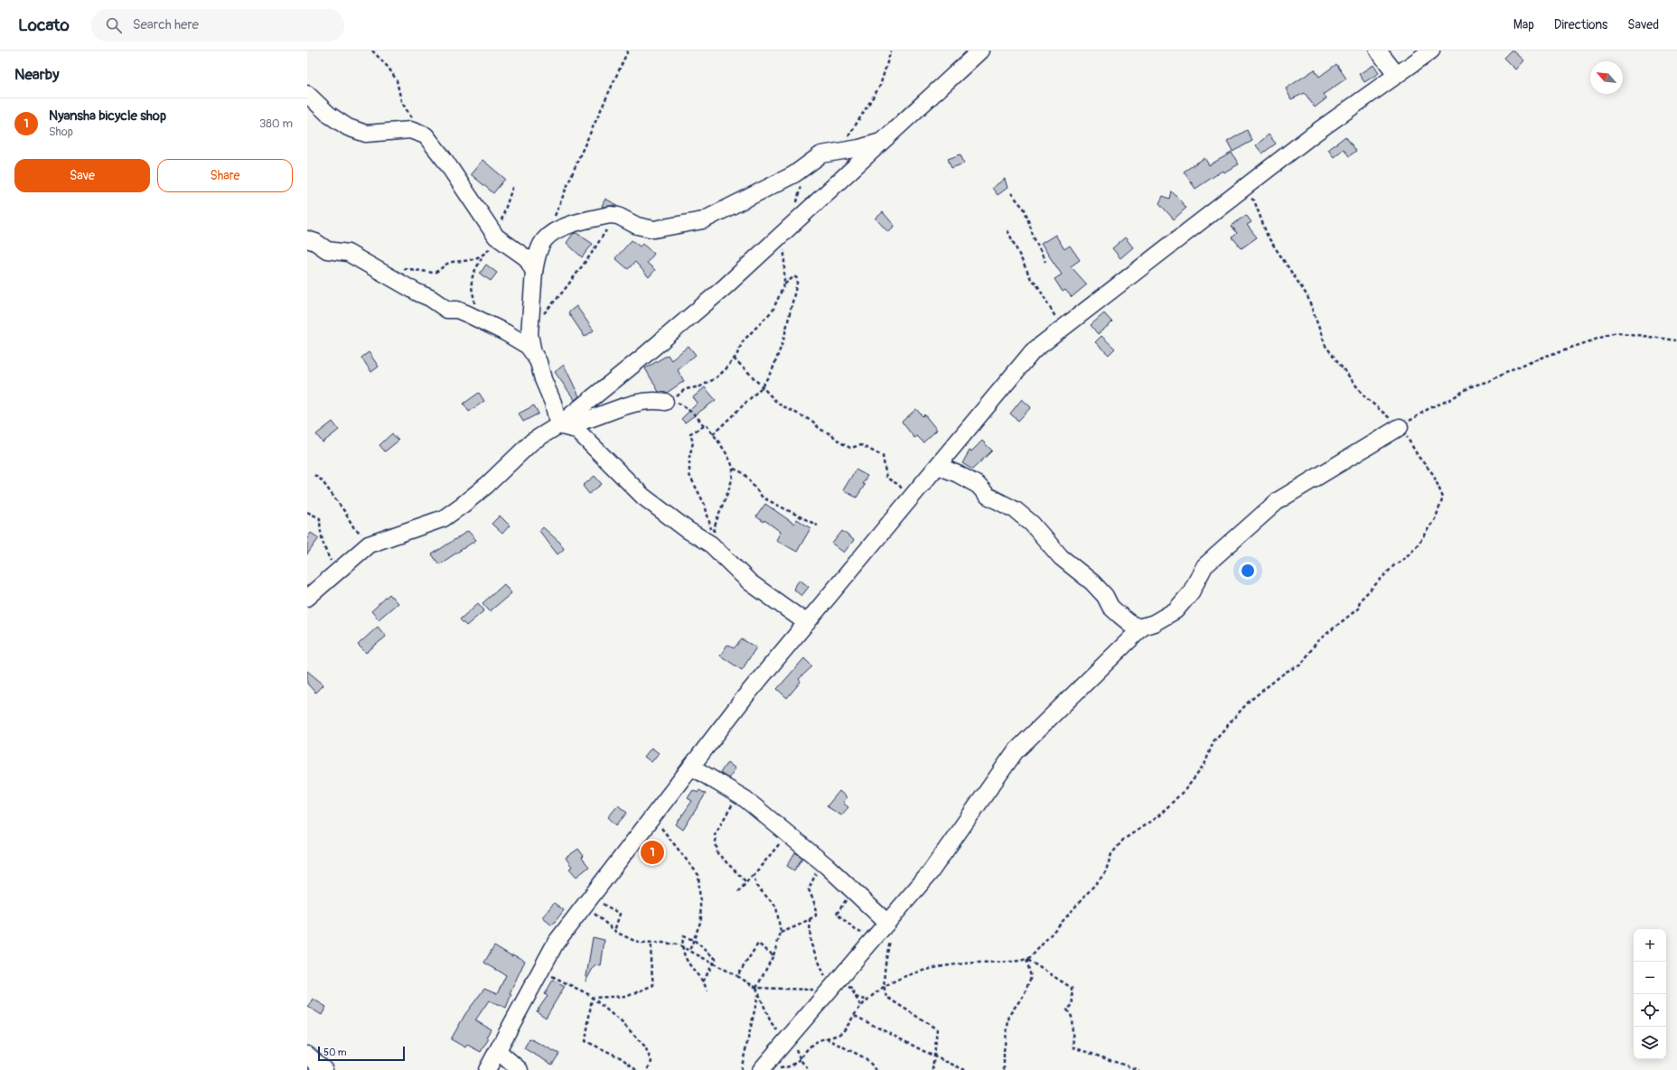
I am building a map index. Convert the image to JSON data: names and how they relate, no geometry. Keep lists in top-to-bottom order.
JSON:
{
  "scale_bar": "50 m",
  "north": "top left",
  "page": {
    "header": "Locato",
    "search": "Search here",
    "nav": ["Map", "Directions", "Saved"],
    "heading": "Nearby",
    "list": [
      {
        "mark": "1",
        "name": "Nyansha bicycle shop",
        "note": "Shop",
        "value": "380 m"
      }
    ],
    "buttons": ["Save", "Share"],
    "pins": "1",
    "map_buttons": ["+", "−"],
    "scale": "50 m"
  }
}
